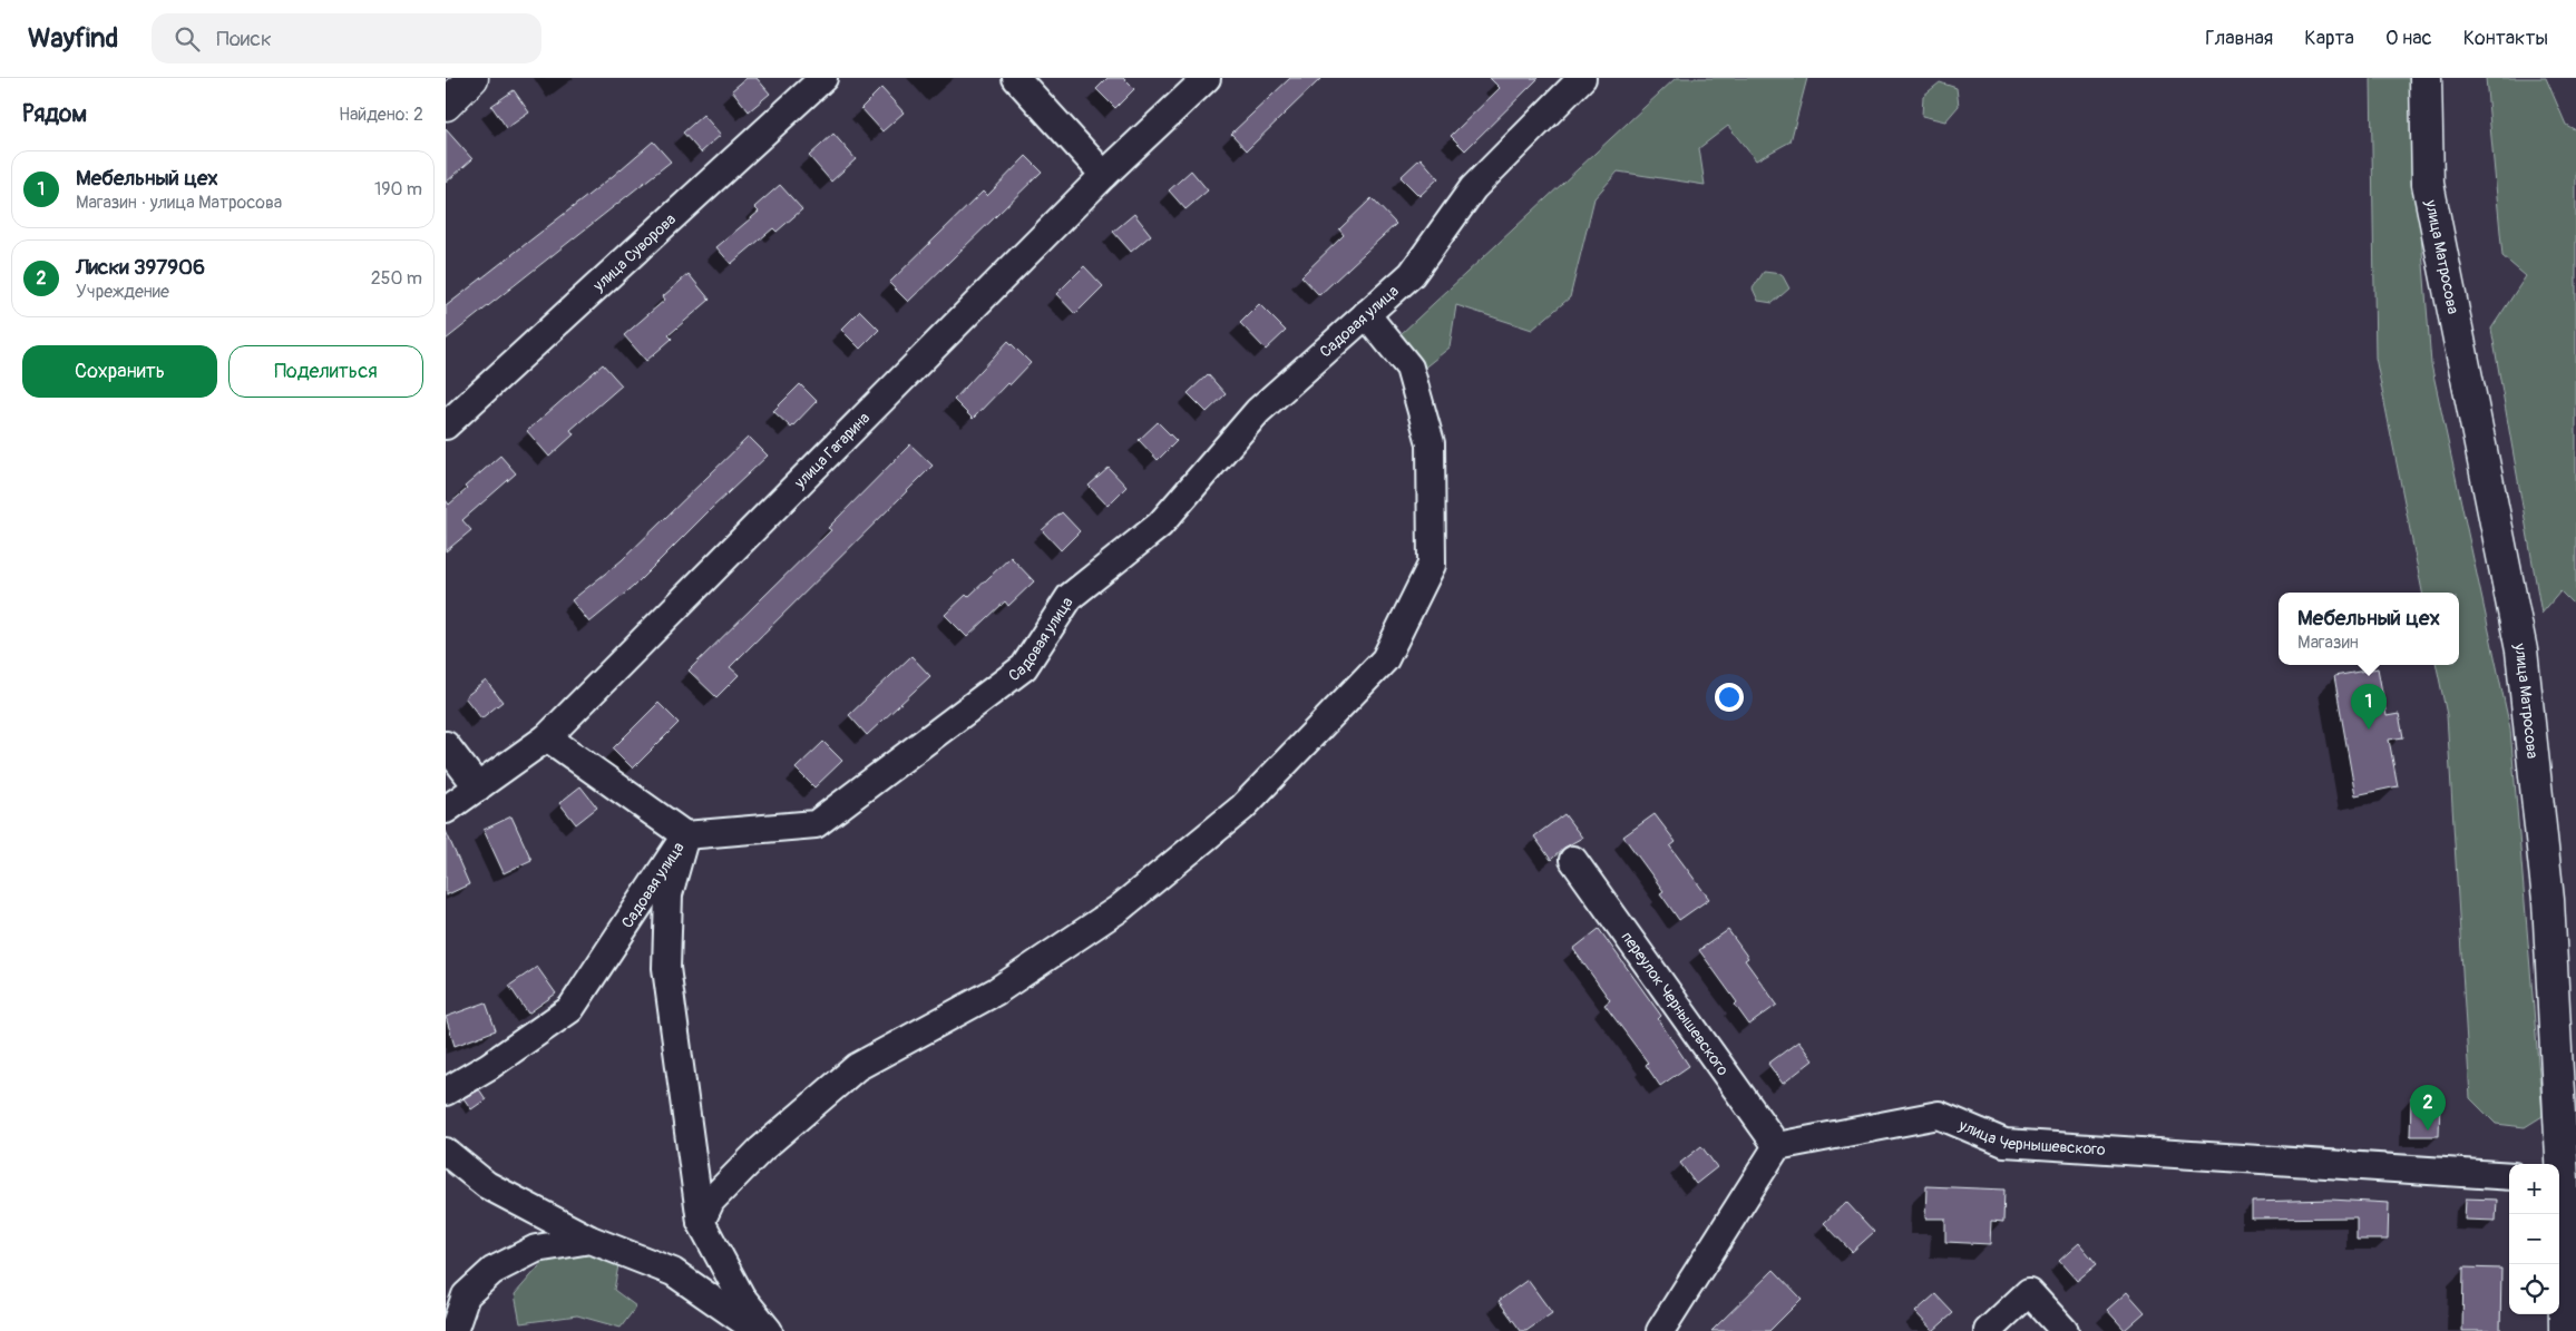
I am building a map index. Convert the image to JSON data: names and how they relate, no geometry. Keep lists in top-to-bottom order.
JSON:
{
  "streets": {
    "main road": ["улица Матросова"],
    "street": [
      "улица Суворова",
      "Садовая улица",
      "улица Гагарина",
      "переулок Чернышевского",
      "улица Чернышевского"
    ]
  },
  "crossings": [
    ["переулок Чернышевского", "улица Чернышевского"]
  ],
  "page": {
    "header": "Wayfind",
    "search": "Поиск",
    "nav": [
      "Главная",
      "Карта",
      "О нас",
      "Контакты"
    ],
    "heading": ["Рядом", "Найдено: 2"],
    "list": [
      {
        "mark": "1",
        "name": "Мебельный цех",
        "note": "Магазин · улица Матросова",
        "value": "190 m"
      },
      {
        "mark": "2",
        "name": "Лиски 397906",
        "note": "Учреждение",
        "value": "250 m"
      }
    ],
    "buttons": ["Сохранить", "Поделиться"],
    "popup": ["Мебельный цех", "Магазин"],
    "pins": ["1", "2"],
    "map_buttons": ["+", "−"]
  }
}
